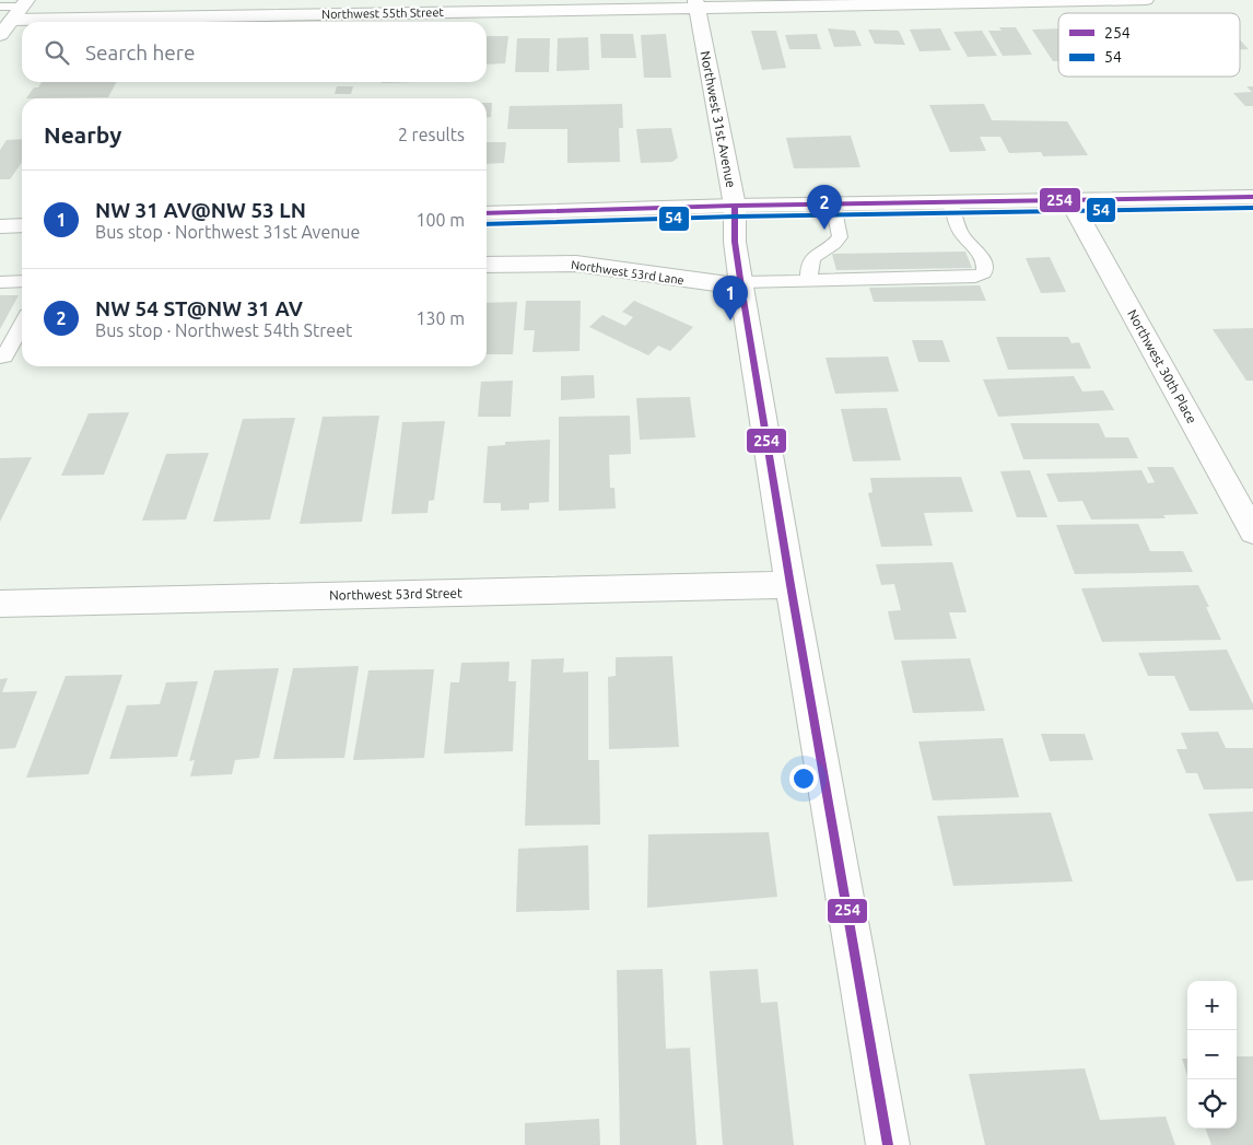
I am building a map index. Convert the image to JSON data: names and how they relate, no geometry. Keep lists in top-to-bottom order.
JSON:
{
  "streets": {
    "street": [
      "Northwest 55th Street",
      "Northwest 31st Avenue",
      "Northwest 53rd Lane",
      "Northwest 30th Place",
      "Northwest 53rd Street"
    ]
  },
  "crossings": [
    ["Northwest 55th Street", "Northwest 31st Avenue"],
    ["Northwest 31st Avenue", "Northwest 53rd Lane"],
    ["Northwest 31st Avenue", "Northwest 53rd Street"]
  ],
  "lines": ["transit line 254", "transit line 54"],
  "legend": ["254", "54"],
  "page": {
    "search": "Search here",
    "heading": ["Nearby", "2 results"],
    "list": [
      {
        "mark": "1",
        "name": "NW 31 AV@NW 53 LN",
        "note": "Bus stop · Northwest 31st Avenue",
        "value": "100 m"
      },
      {
        "mark": "2",
        "name": "NW 54 ST@NW 31 AV",
        "note": "Bus stop · Northwest 54th Street",
        "value": "130 m"
      }
    ],
    "pins": ["2", "1"],
    "map_buttons": ["+", "−"]
  }
}
